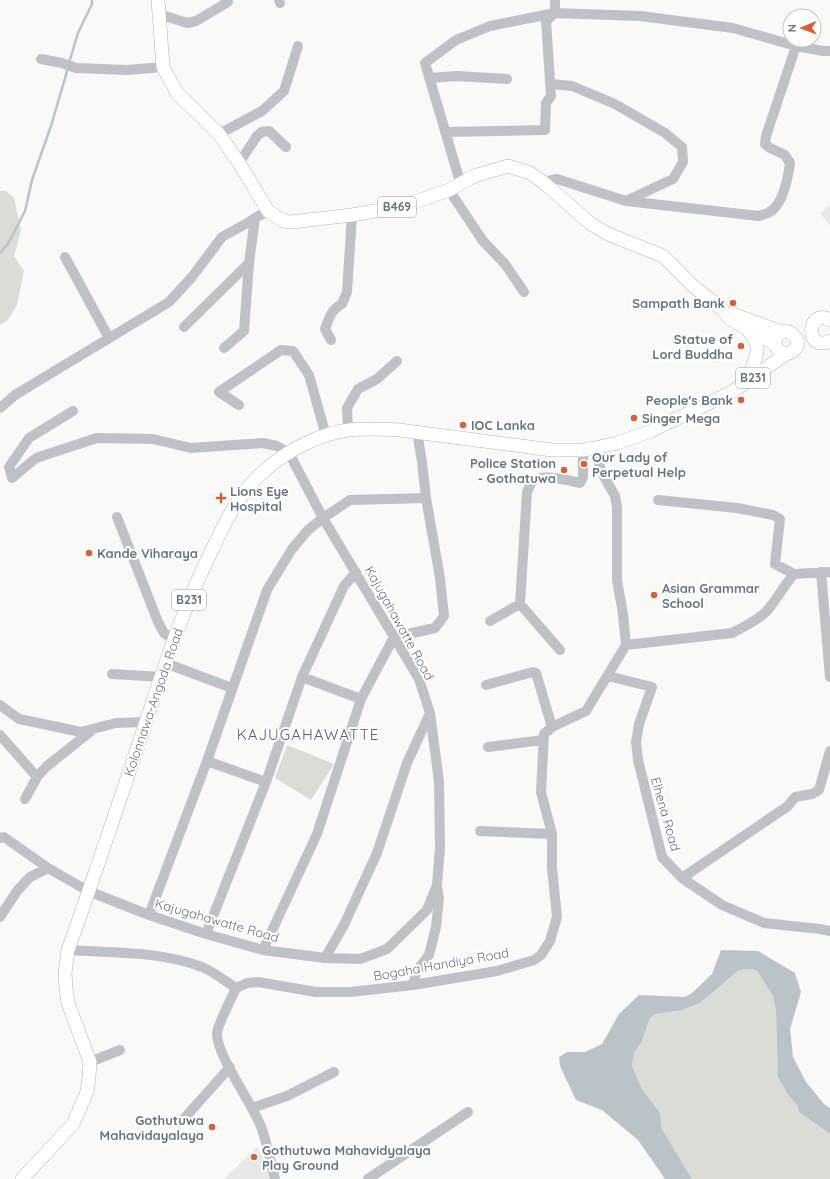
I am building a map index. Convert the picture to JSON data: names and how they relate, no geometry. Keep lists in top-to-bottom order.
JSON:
{
  "streets": {
    "main road": ["B469", "B231", "Kolonnawa-Angoda Road"],
    "street": ["Kajugahawatte Road", "Elhena Road", "Bogaha Handiya Road"]
  },
  "crossings": [
    ["B469", "B231"],
    ["B469", "Kolonnawa-Angoda Road"],
    ["B231", "Kolonnawa-Angoda Road"],
    ["Kajugahawatte Road", "Kolonnawa-Angoda Road"]
  ],
  "districts": ["KAJUGAHAWATTE"],
  "places": {
    "other": [
      "Sampath Bank",
      "Statue of Lord Buddha",
      "People's Bank",
      "Singer Mega",
      "IOC Lanka",
      "Our Lady of Perpetual Help",
      "Police Station - Gothatuwa",
      "Kande Viharaya",
      "Asian Grammar School",
      "Gothutuwa Mahavidayalaya",
      "Gothutuwa Mahavidyalaya Play Ground"
    ],
    "health": ["Lions Eye Hospital"]
  },
  "north": "left"
}
